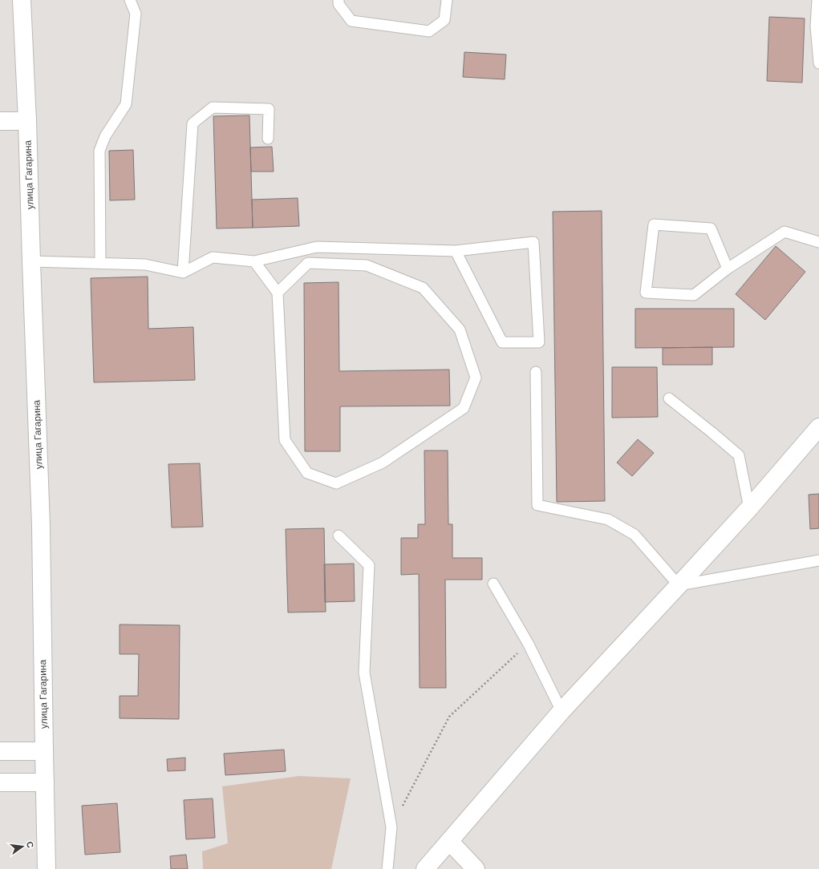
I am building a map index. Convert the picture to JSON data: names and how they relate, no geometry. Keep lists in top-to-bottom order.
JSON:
{
  "streets": {
    "main road": ["улица Гагарина"]
  },
  "north": "right"
}
